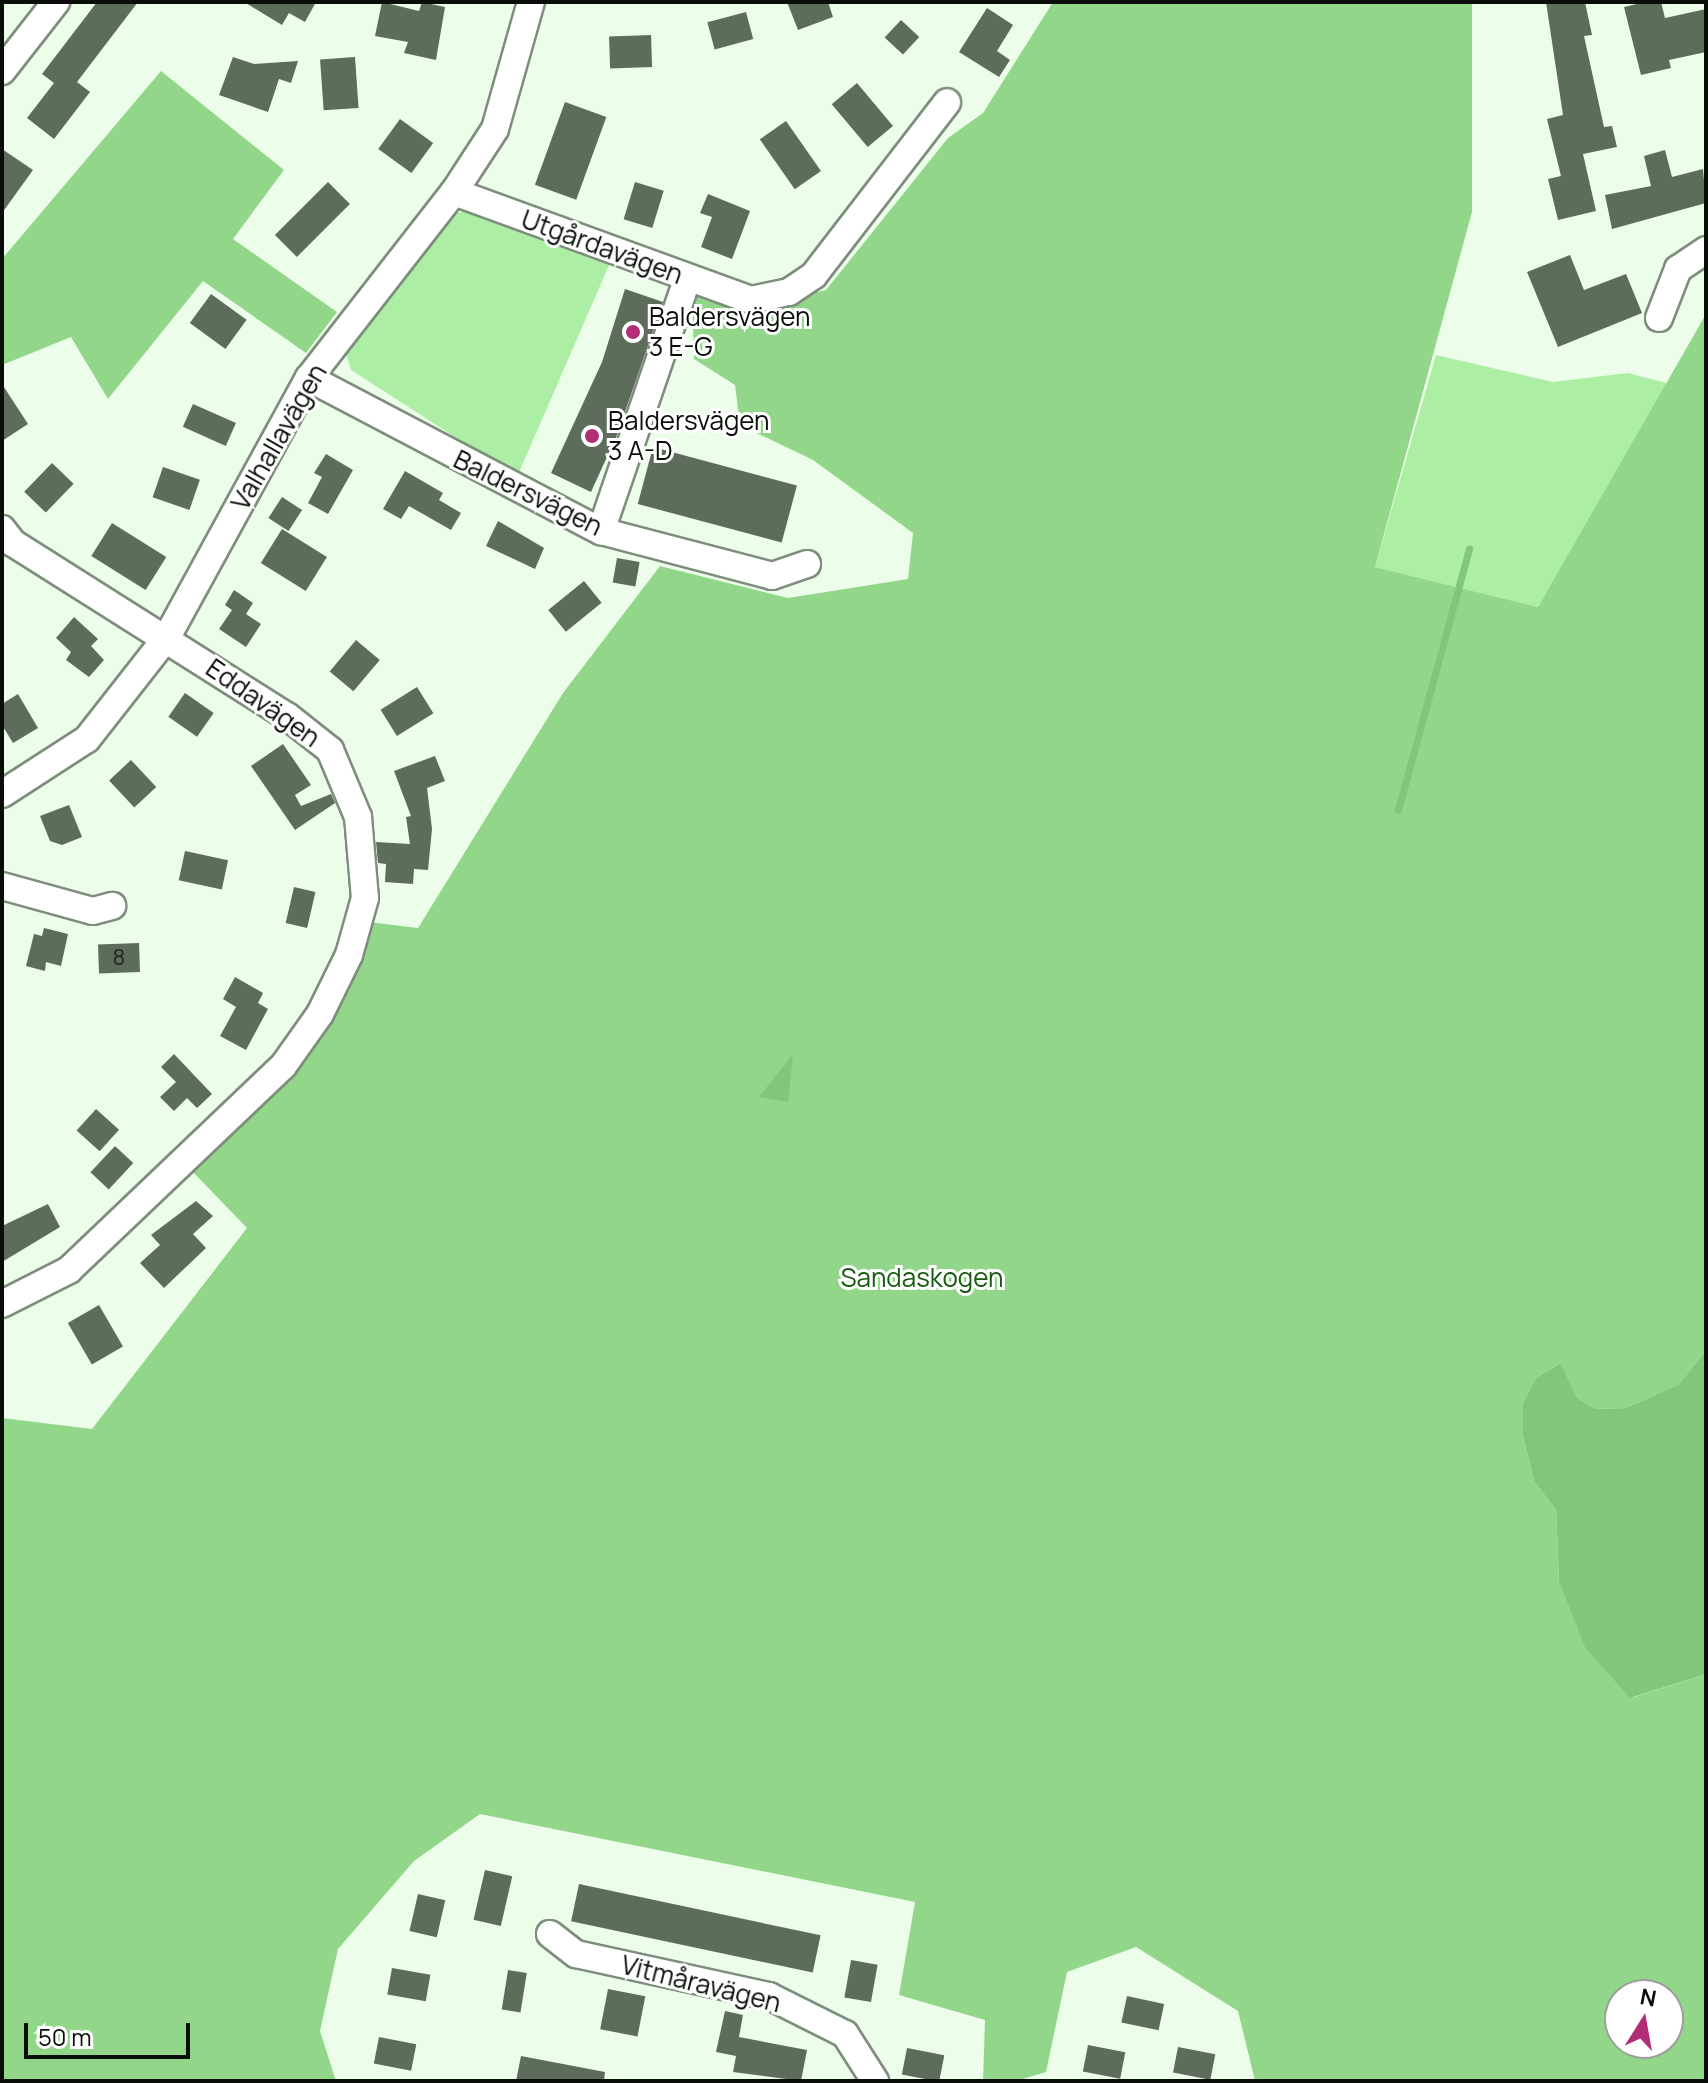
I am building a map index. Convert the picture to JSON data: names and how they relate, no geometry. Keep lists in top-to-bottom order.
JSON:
{
  "streets": {
    "street": [
      "Utgårdavägen",
      "Valhallavägen",
      "Baldersvägen",
      "Eddavägen",
      "Vitmåravägen"
    ]
  },
  "crossings": [
    ["Utgårdavägen", "Valhallavägen"],
    ["Valhallavägen", "Baldersvägen"],
    ["Valhallavägen", "Eddavägen"]
  ],
  "parks": ["Sandaskogen"],
  "places": ["Baldersvägen 3 E-G", "Baldersvägen 3 A-D"],
  "house_numbers": ["8"],
  "scale_bar": "50 m",
  "north": "top"
}
